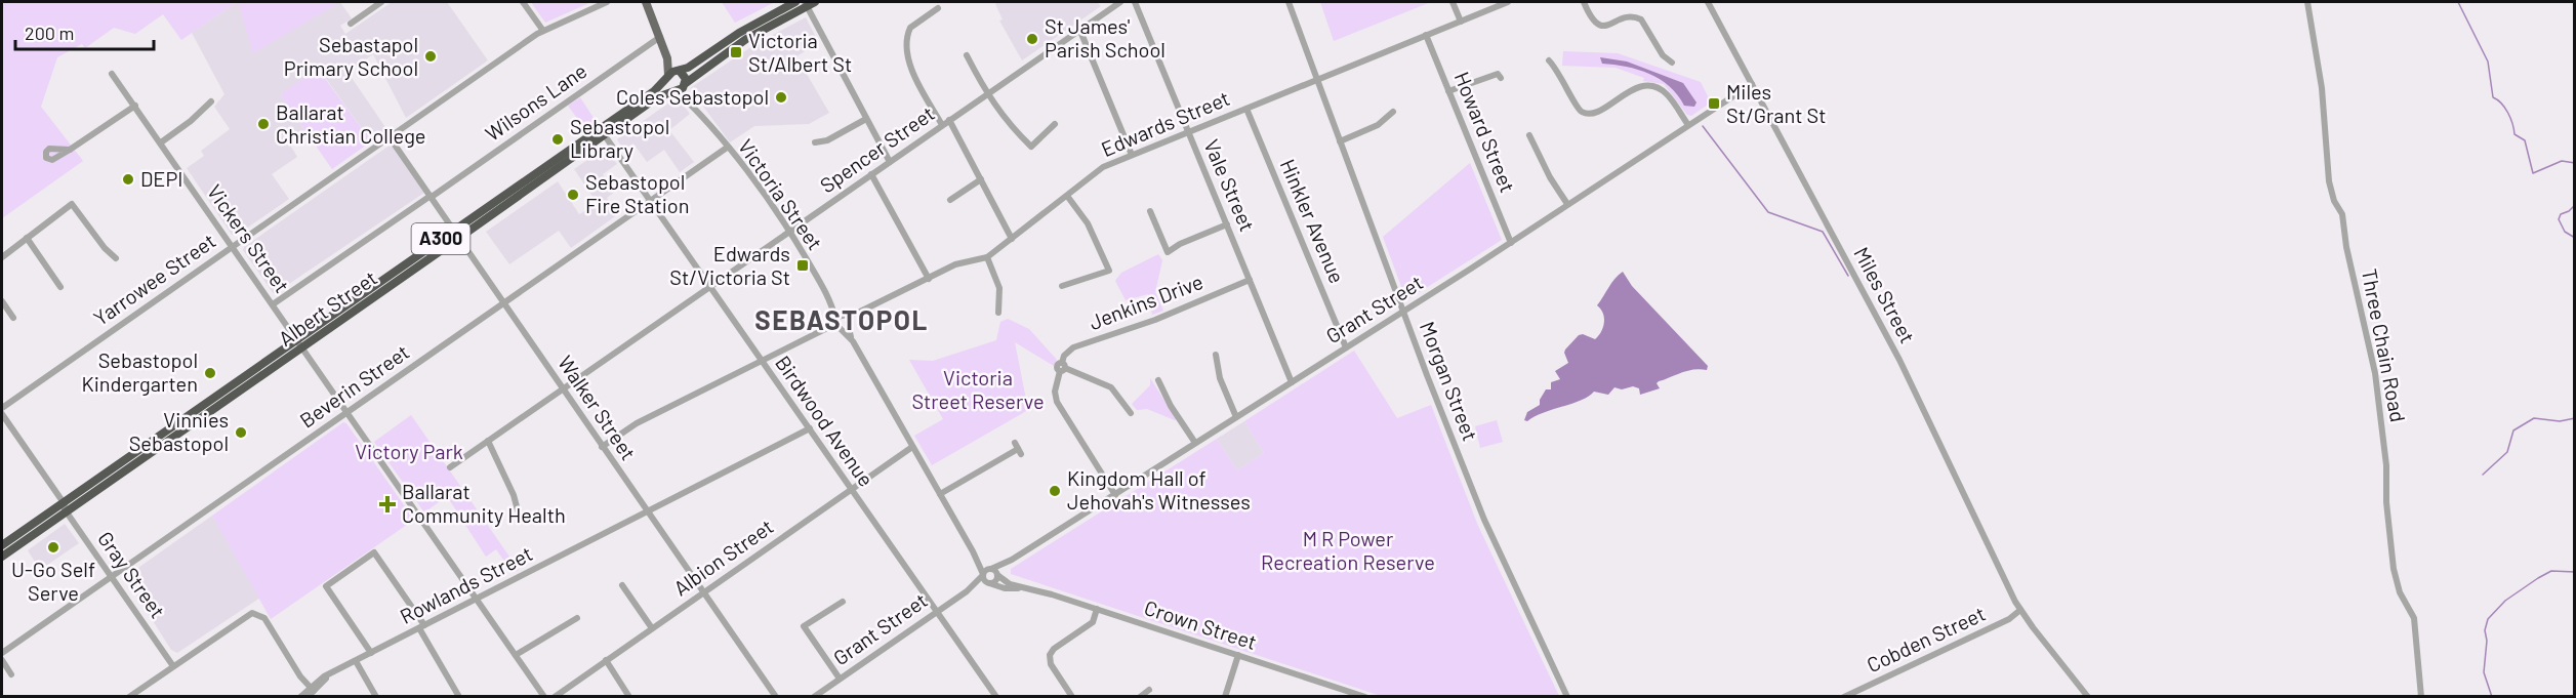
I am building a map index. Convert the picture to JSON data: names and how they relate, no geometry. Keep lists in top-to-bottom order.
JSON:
{
  "streets": {
    "highway": ["A300", "Albert Street"],
    "street": [
      "Wilsons Lane",
      "Edwards Street",
      "Howard Street",
      "Spencer Street",
      "Vale Street",
      "Victoria Street",
      "Hinkler Avenue",
      "Vickers Street",
      "Yarrowee Street",
      "Miles Street",
      "Jenkins Drive",
      "Grant Street",
      "Three Chain Road",
      "Morgan Street",
      "Beverin Street",
      "Walker Street",
      "Birdwood Avenue",
      "Albion Street",
      "Gray Street",
      "Rowlands Street",
      "Crown Street",
      "Cobden Street"
    ]
  },
  "crossings": [
    ["Wilsons Lane", "Vickers Street"],
    ["Wilsons Lane", "Walker Street"],
    ["Edwards Street", "Howard Street"],
    ["Edwards Street", "Vale Street"],
    ["Edwards Street", "Victoria Street"],
    ["Edwards Street", "Hinkler Avenue"],
    ["Edwards Street", "Morgan Street"],
    ["Howard Street", "Grant Street"],
    ["Spencer Street", "Victoria Street"],
    ["Spencer Street", "Walker Street"],
    ["Spencer Street", "Birdwood Avenue"],
    ["Vale Street", "Jenkins Drive"],
    ["Vale Street", "Grant Street"],
    ["Victoria Street", "Albert Street"],
    ["Victoria Street", "Grant Street"],
    ["Victoria Street", "Beverin Street"],
    ["Victoria Street", "Albion Street"],
    ["Victoria Street", "Crown Street"],
    ["Hinkler Avenue", "Grant Street"],
    ["Vickers Street", "Yarrowee Street"],
    ["Vickers Street", "Albert Street"],
    ["Vickers Street", "Beverin Street"],
    ["Vickers Street", "Rowlands Street"],
    ["Yarrowee Street", "Walker Street"],
    ["Miles Street", "Grant Street"],
    ["Miles Street", "Cobden Street"],
    ["Albert Street", "Walker Street"],
    ["Albert Street", "Birdwood Avenue"],
    ["Albert Street", "Gray Street"],
    ["Grant Street", "Morgan Street"],
    ["Grant Street", "Birdwood Avenue"],
    ["Grant Street", "Crown Street"],
    ["Beverin Street", "Walker Street"],
    ["Beverin Street", "Birdwood Avenue"],
    ["Beverin Street", "Gray Street"],
    ["Walker Street", "Albion Street"],
    ["Walker Street", "Rowlands Street"],
    ["Birdwood Avenue", "Albion Street"],
    ["Birdwood Avenue", "Rowlands Street"]
  ],
  "districts": ["SEBASTOPOL"],
  "parks": ["Victoria Street Reserve", "Victory Park", "M R Power Recreation Reserve"],
  "places": {
    "other": [
      "St James' Parish School",
      "Sebastapol Primary School",
      "Coles Sebastopol",
      "Ballarat Christian College",
      "Sebastopol Library",
      "DEPI",
      "Sebastopol Fire Station",
      "Sebastopol Kindergarten",
      "Vinnies Sebastopol",
      "Kingdom Hall of Jehovah's Witnesses",
      "U-Go Self Serve"
    ],
    "transit": ["Victoria St/Albert St", "Miles St/Grant St", "Edwards St/Victoria St"],
    "health": ["Ballarat Community Health"]
  },
  "scale_bar": "200 m"
}
